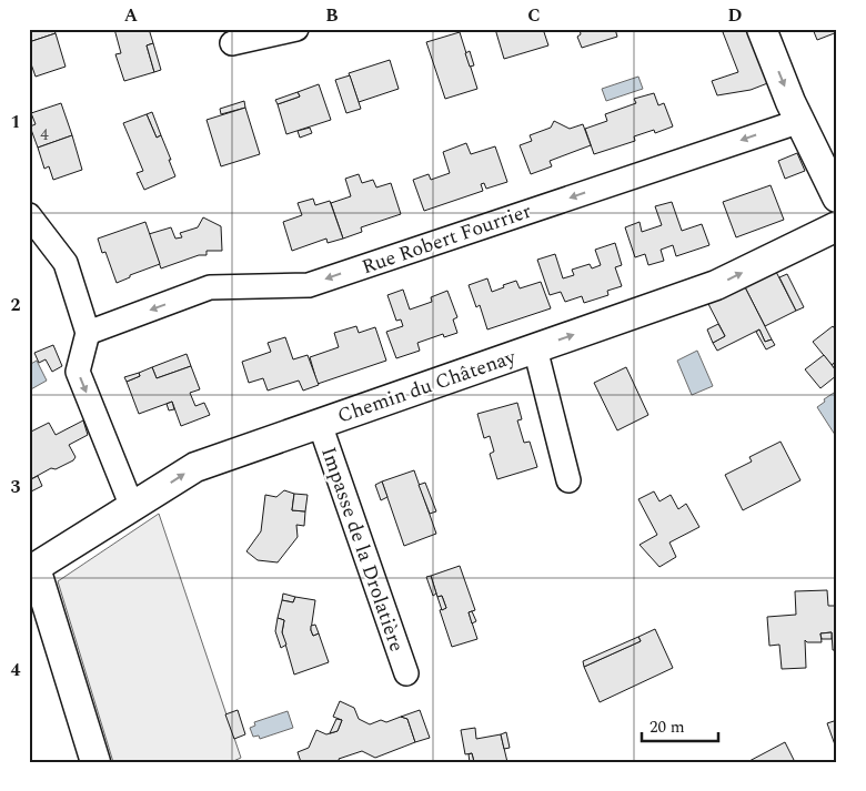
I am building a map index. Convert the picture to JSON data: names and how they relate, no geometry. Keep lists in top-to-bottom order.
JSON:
{
  "streets": {
    "street": ["Rue Robert Fourrier", "Chemin du Châtenay", "Impasse de la Drolatière"]
  },
  "crossings": [
    ["Chemin du Châtenay", "Impasse de la Drolatière"]
  ],
  "one_way": ["Rue Robert Fourrier", "Chemin du Châtenay"],
  "house_numbers": ["4"],
  "scale_bar": "20 m",
  "grid": {
    "columns": [
      "A",
      "B",
      "C",
      "D"
    ],
    "rows": [
      "1",
      "2",
      "3",
      "4"
    ]
  }
}
